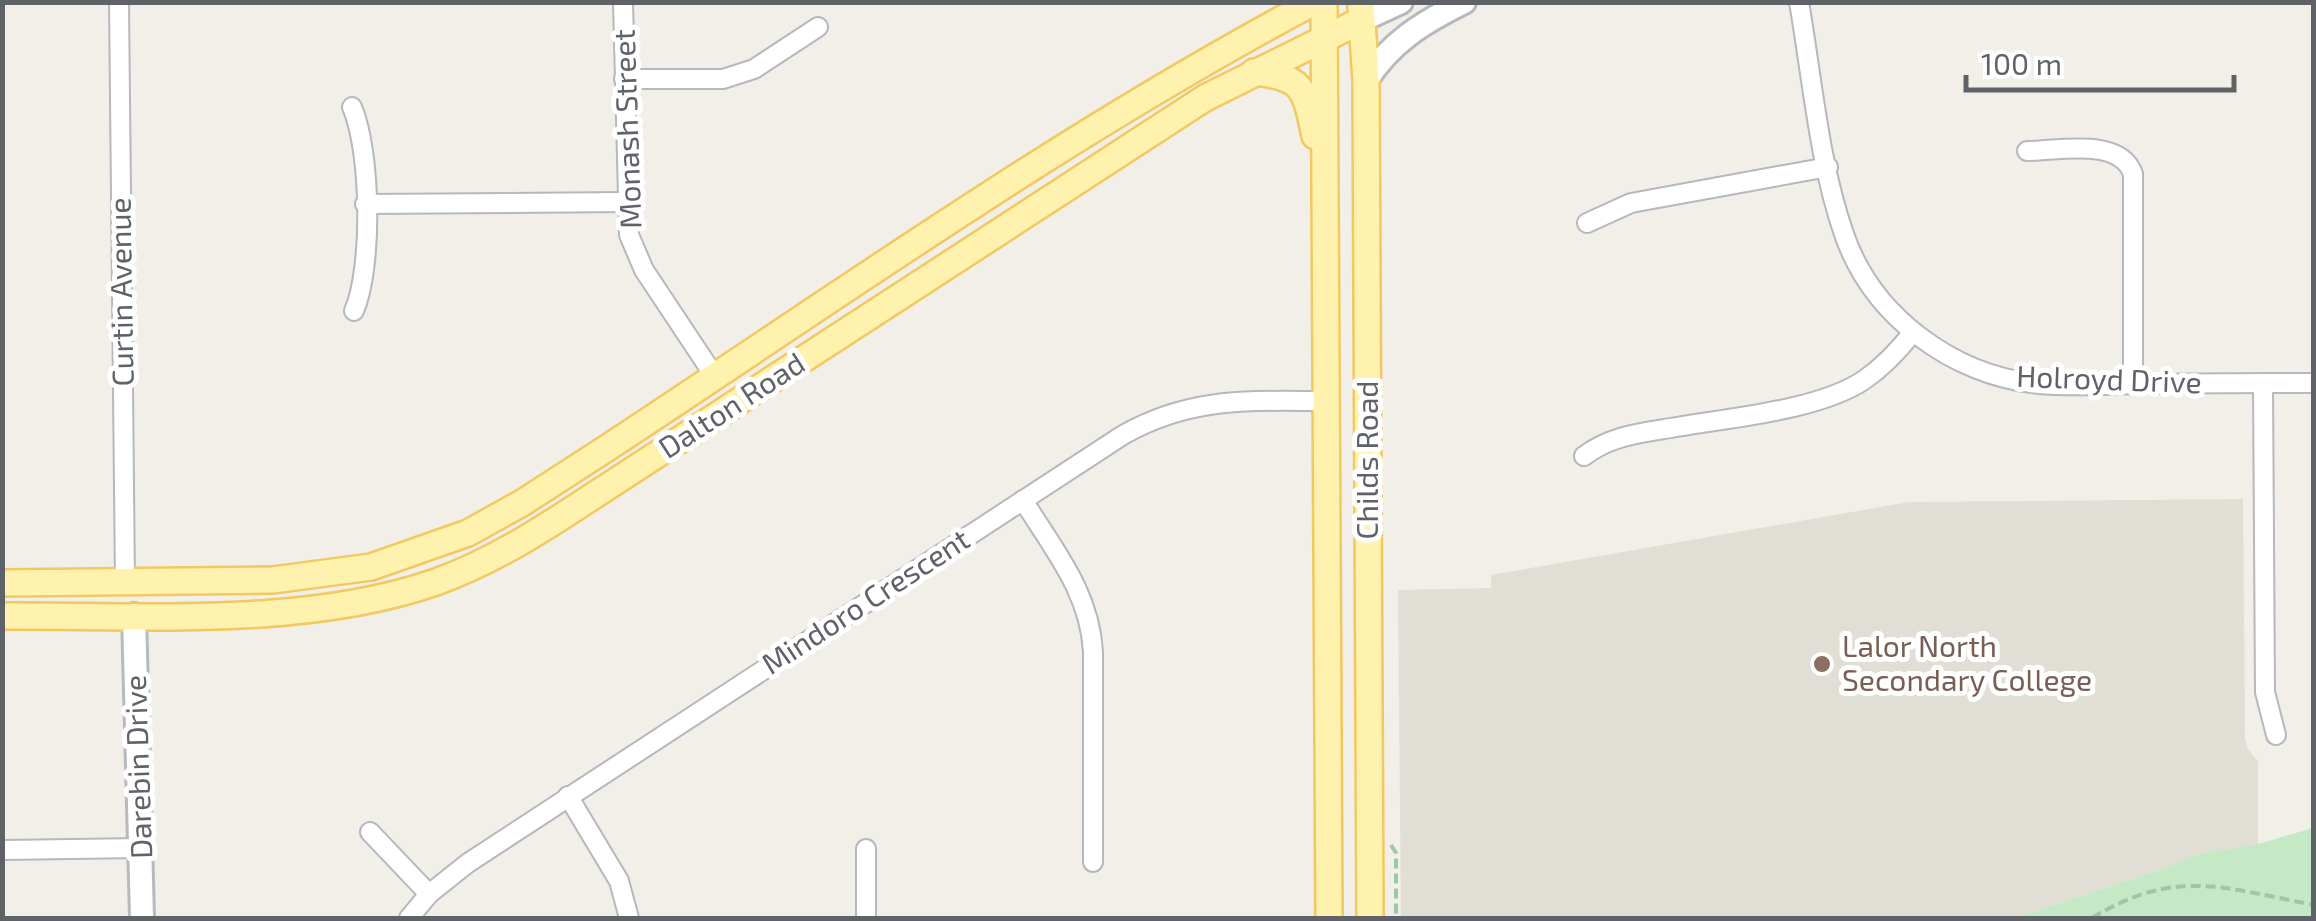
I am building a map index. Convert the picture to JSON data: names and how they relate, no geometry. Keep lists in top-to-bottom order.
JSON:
{
  "streets": {
    "main road": [
      "Monash Street",
      "Dalton Road",
      "Childs Road",
      "Mindoro Crescent"
    ],
    "street": ["Curtin Avenue", "Holroyd Drive", "Darebin Drive"]
  },
  "crossings": [
    ["Monash Street", "Dalton Road"],
    ["Curtin Avenue", "Dalton Road"],
    ["Dalton Road", "Childs Road"],
    ["Dalton Road", "Darebin Drive"],
    ["Childs Road", "Mindoro Crescent"]
  ],
  "places": ["Lalor North Secondary College"],
  "scale_bar": "100 m"
}
